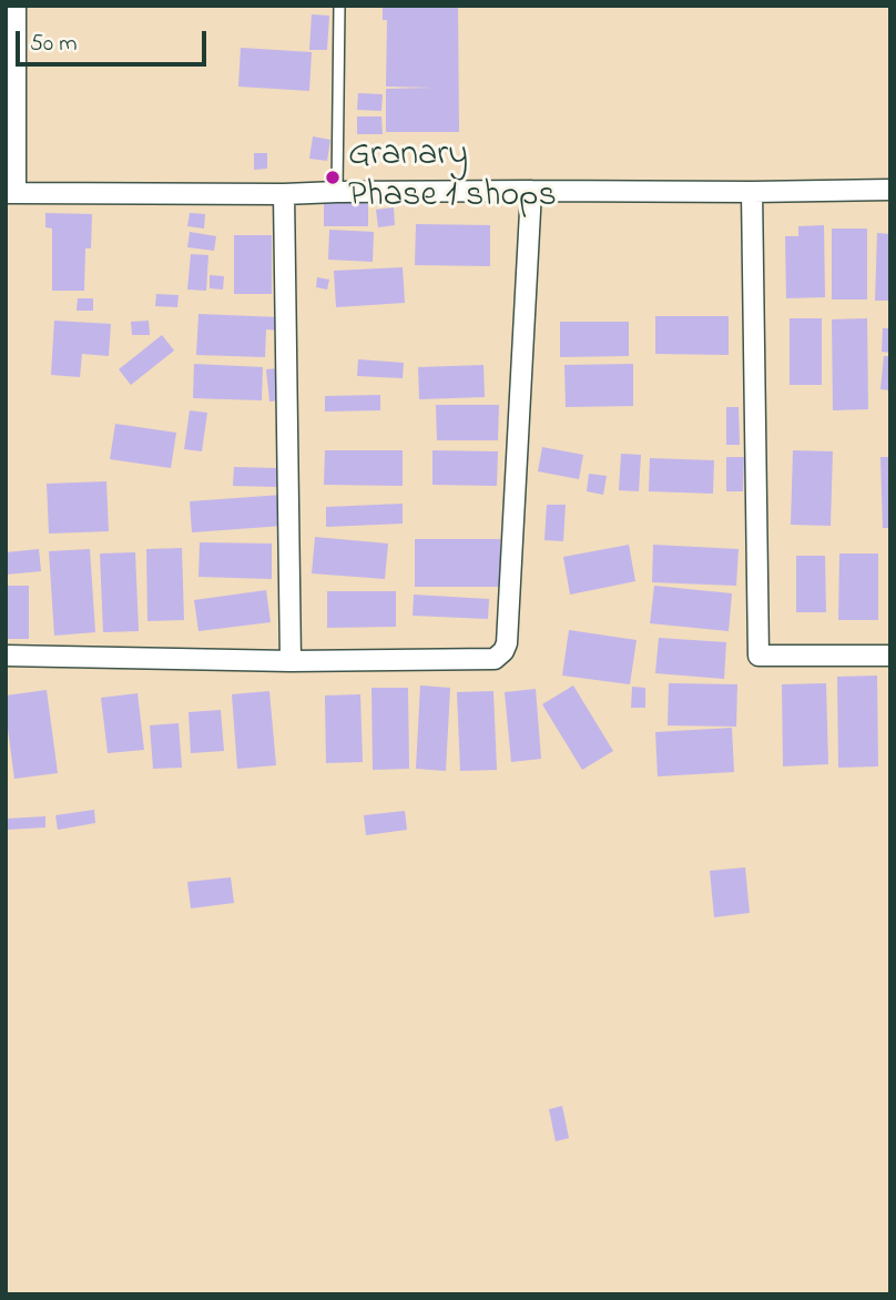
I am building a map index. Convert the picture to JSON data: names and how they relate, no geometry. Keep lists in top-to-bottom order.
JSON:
{
  "places": ["Granary Phase 1 shops"],
  "scale_bar": "50 m"
}
